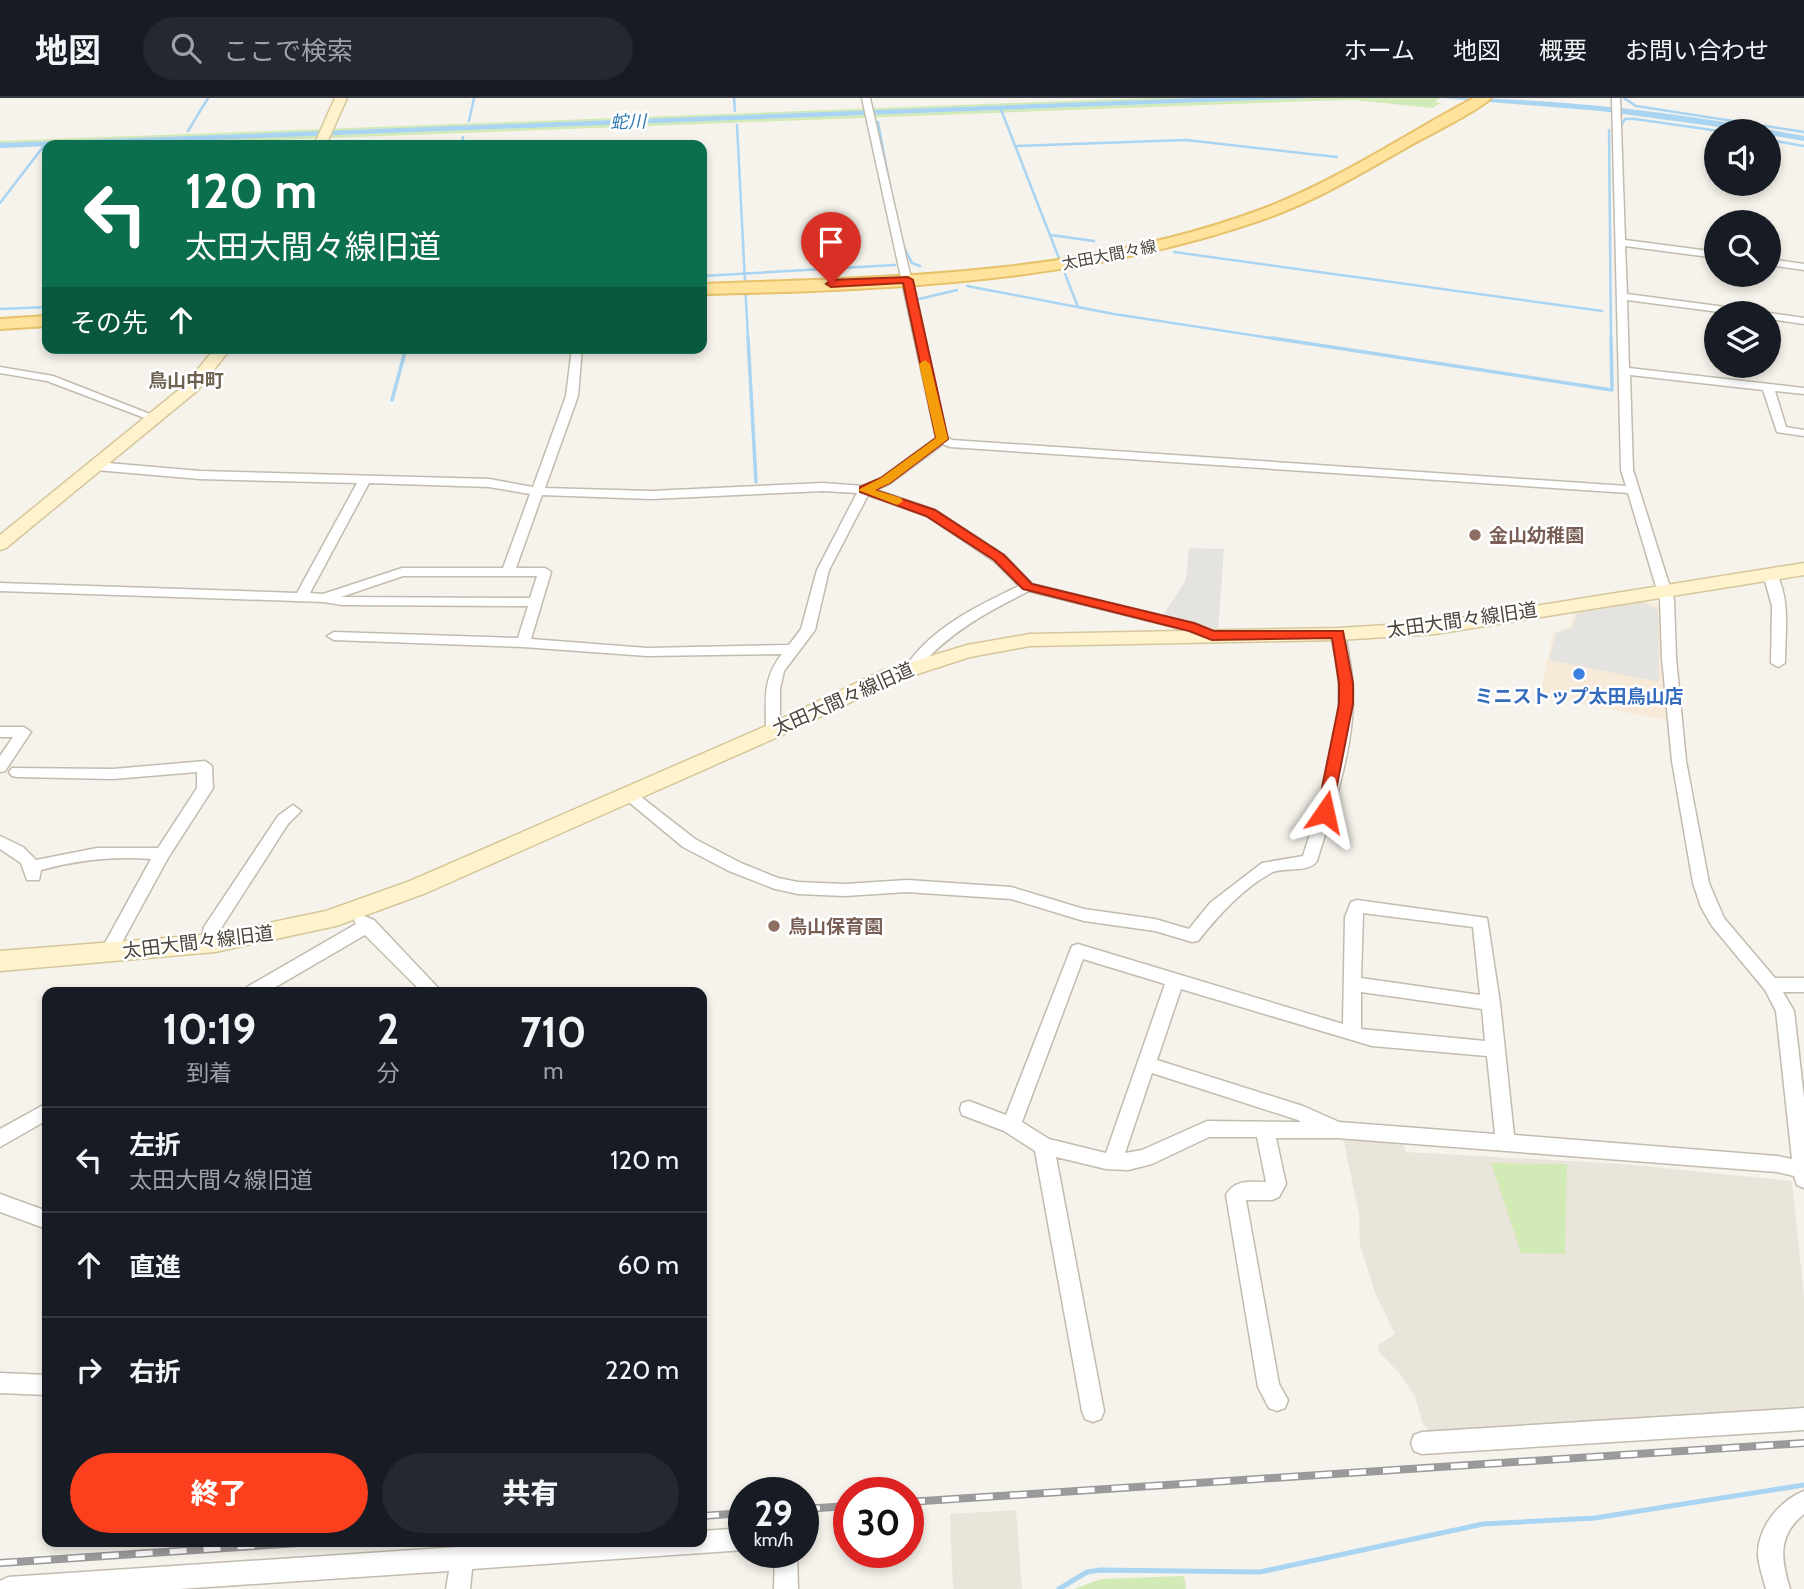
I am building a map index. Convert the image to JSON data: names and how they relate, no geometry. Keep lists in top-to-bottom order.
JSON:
{
  "streets": {
    "main road": ["太田大間々線"],
    "street": ["太田大間々線旧道"]
  },
  "districts": ["鳥山中町"],
  "water": ["蛇川"],
  "places": ["金山幼稚園", "ミニストップ太田鳥山店", "鳥山保育園"],
  "page": {
    "header": "地図",
    "search": "ここで検索",
    "nav": [
      "ホーム",
      "地図",
      "概要",
      "お問い合わせ"
    ],
    "turn": ["120 m", "太田大間々線旧道"],
    "then": "その先",
    "eta": [
      "10:19",
      "到着",
      "2",
      "分",
      "710",
      "m"
    ],
    "list": [
      {
        "name": "左折",
        "note": "太田大間々線旧道",
        "value": "120 m"
      },
      {
        "name": "直進",
        "value": "60 m"
      },
      {
        "name": "右折",
        "value": "220 m"
      }
    ],
    "buttons": ["終了", "共有"],
    "speed": "29 km/h",
    "limit": "30"
  }
}
